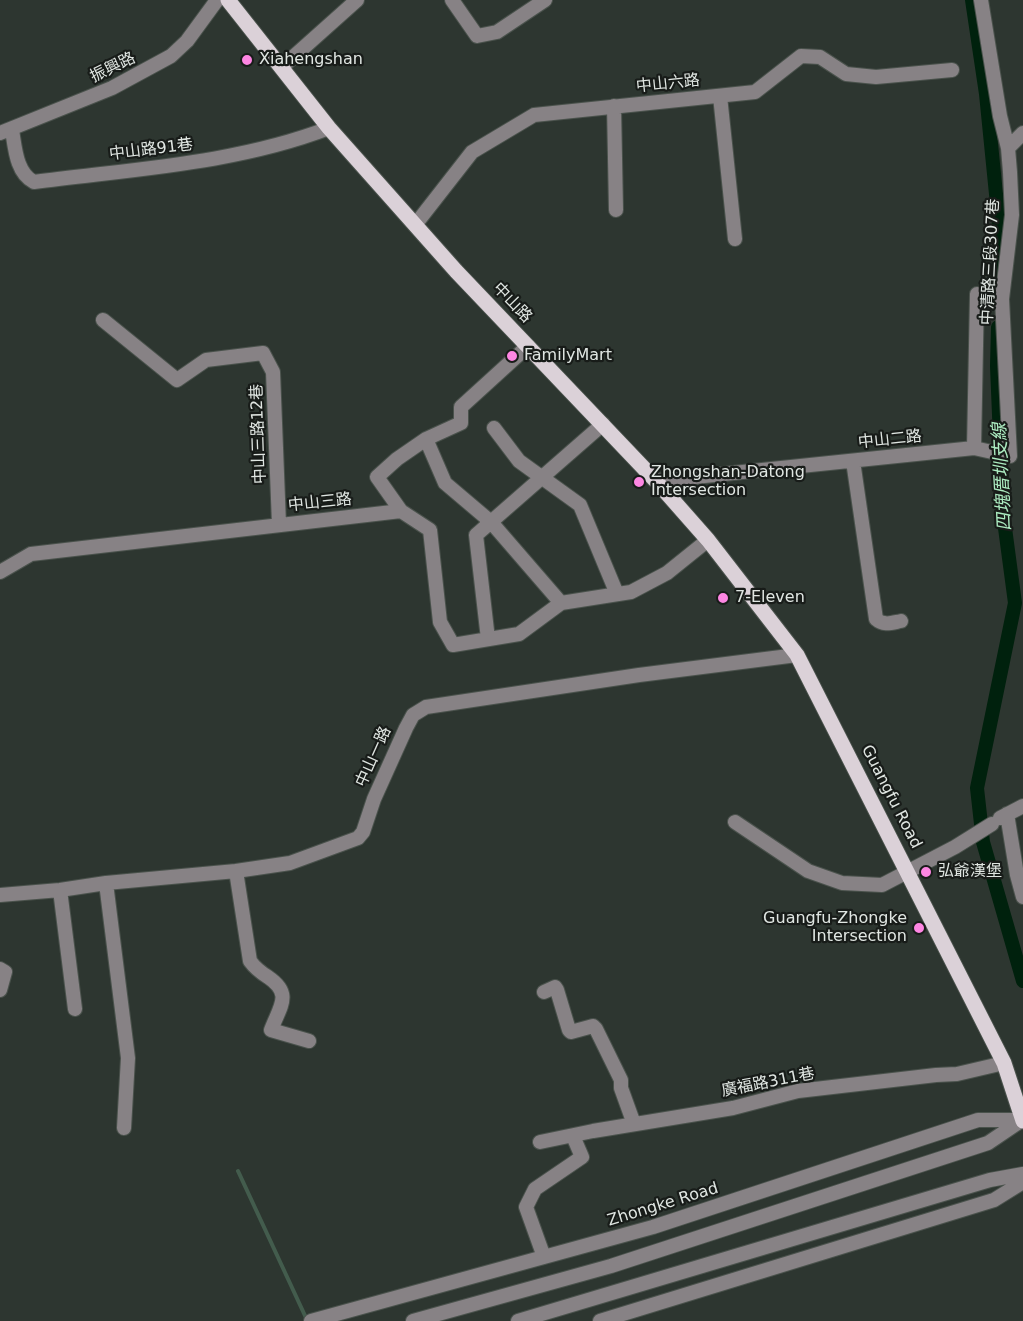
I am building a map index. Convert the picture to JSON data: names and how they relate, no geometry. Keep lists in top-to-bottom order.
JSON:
{
  "streets": {
    "main road": ["中山路", "Guangfu Road"],
    "street": [
      "振興路",
      "中山六路",
      "中山路91巷",
      "中清路三段307巷",
      "中山三路12巷",
      "中山二路",
      "中山三路",
      "中山一路",
      "廣福路311巷",
      "Zhongke Road"
    ]
  },
  "crossings": [
    ["振興路", "中山路91巷"],
    ["中山六路", "中山路"],
    ["中山路91巷", "中山路"],
    ["中清路三段307巷", "中山二路"],
    ["中山路", "中山二路"],
    ["中山路", "中山一路"],
    ["中山路", "Guangfu Road"],
    ["中山三路12巷", "中山三路"],
    ["中山一路", "Guangfu Road"],
    ["Guangfu Road", "廣福路311巷"],
    ["Guangfu Road", "Zhongke Road"]
  ],
  "water": ["四塊厝圳支線"],
  "places": [
    "Xiahengshan",
    "FamilyMart",
    "Zhongshan-Datong Intersection",
    "7-Eleven",
    "弘爺漢堡",
    "Guangfu-Zhongke Intersection"
  ]
}
